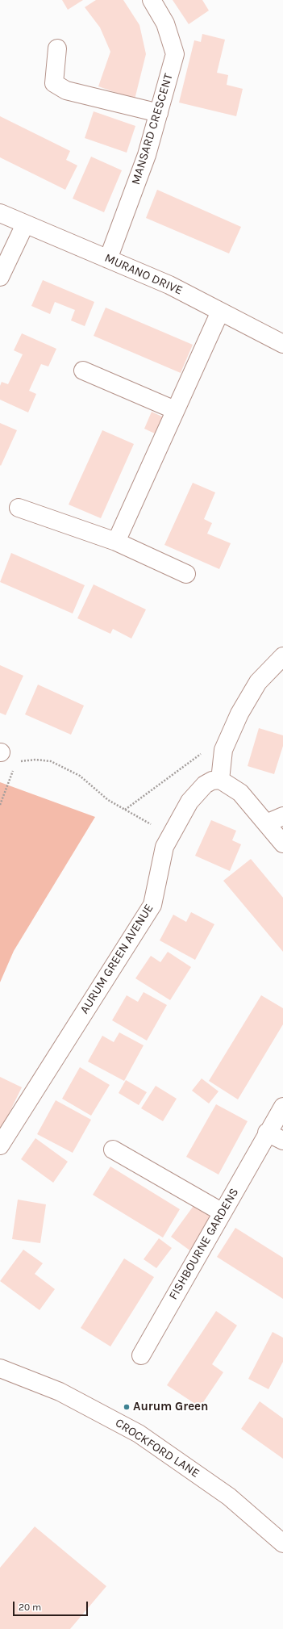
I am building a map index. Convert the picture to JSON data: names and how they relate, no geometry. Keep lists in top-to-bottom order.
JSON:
{
  "streets": {
    "street": [
      "MANSARD CRESCENT",
      "MURANO DRIVE",
      "AURUM GREEN AVENUE",
      "FISHBOURNE GARDENS",
      "CROCKFORD LANE"
    ]
  },
  "crossings": [
    ["MANSARD CRESCENT", "MURANO DRIVE"]
  ],
  "places": ["Aurum Green"],
  "scale_bar": "20 m"
}
